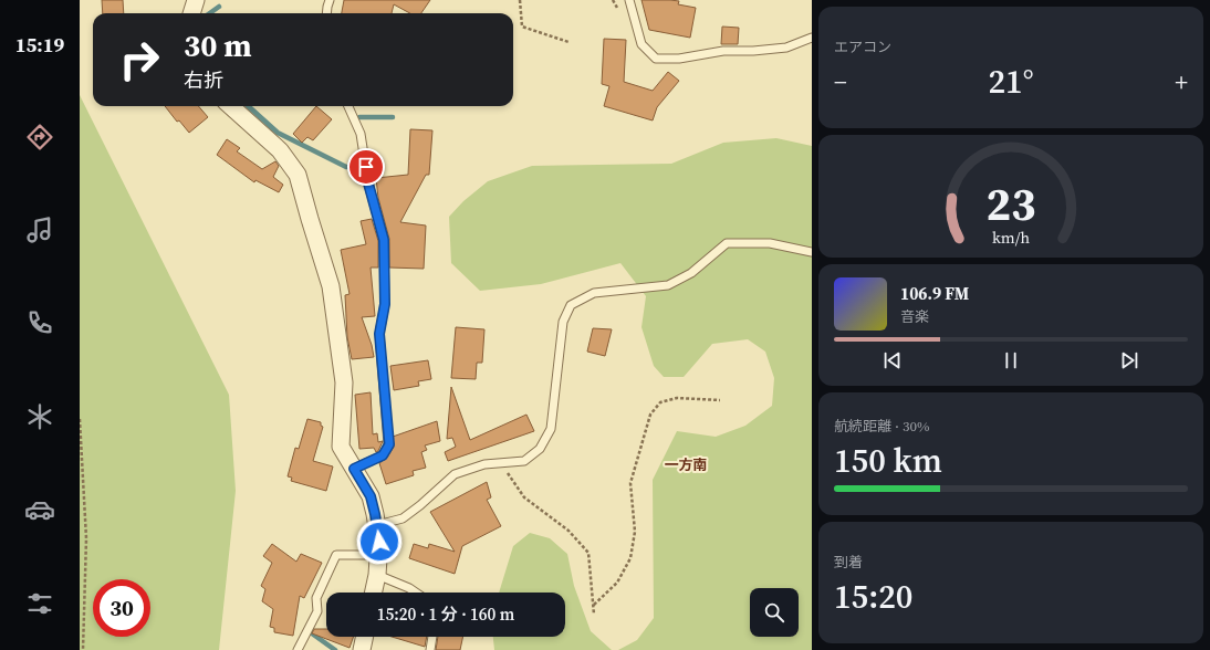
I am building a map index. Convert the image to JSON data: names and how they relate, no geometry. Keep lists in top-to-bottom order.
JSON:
{
  "districts": ["一方南"],
  "page": {
    "tabs": "15:19",
    "tile": [
      "エアコン",
      ["航続距離 · 30%", "150 km"],
      ["到着", "15:20"]
    ],
    "turn": ["30 m", "右折"],
    "heat": ["−", "21°", "+"],
    "song": ["106.9 FM", "音楽"],
    "limit": "30",
    "trip": "15:20 · 1 分 · 160 m",
    "gauge": ["23", "km/h"]
  }
}
